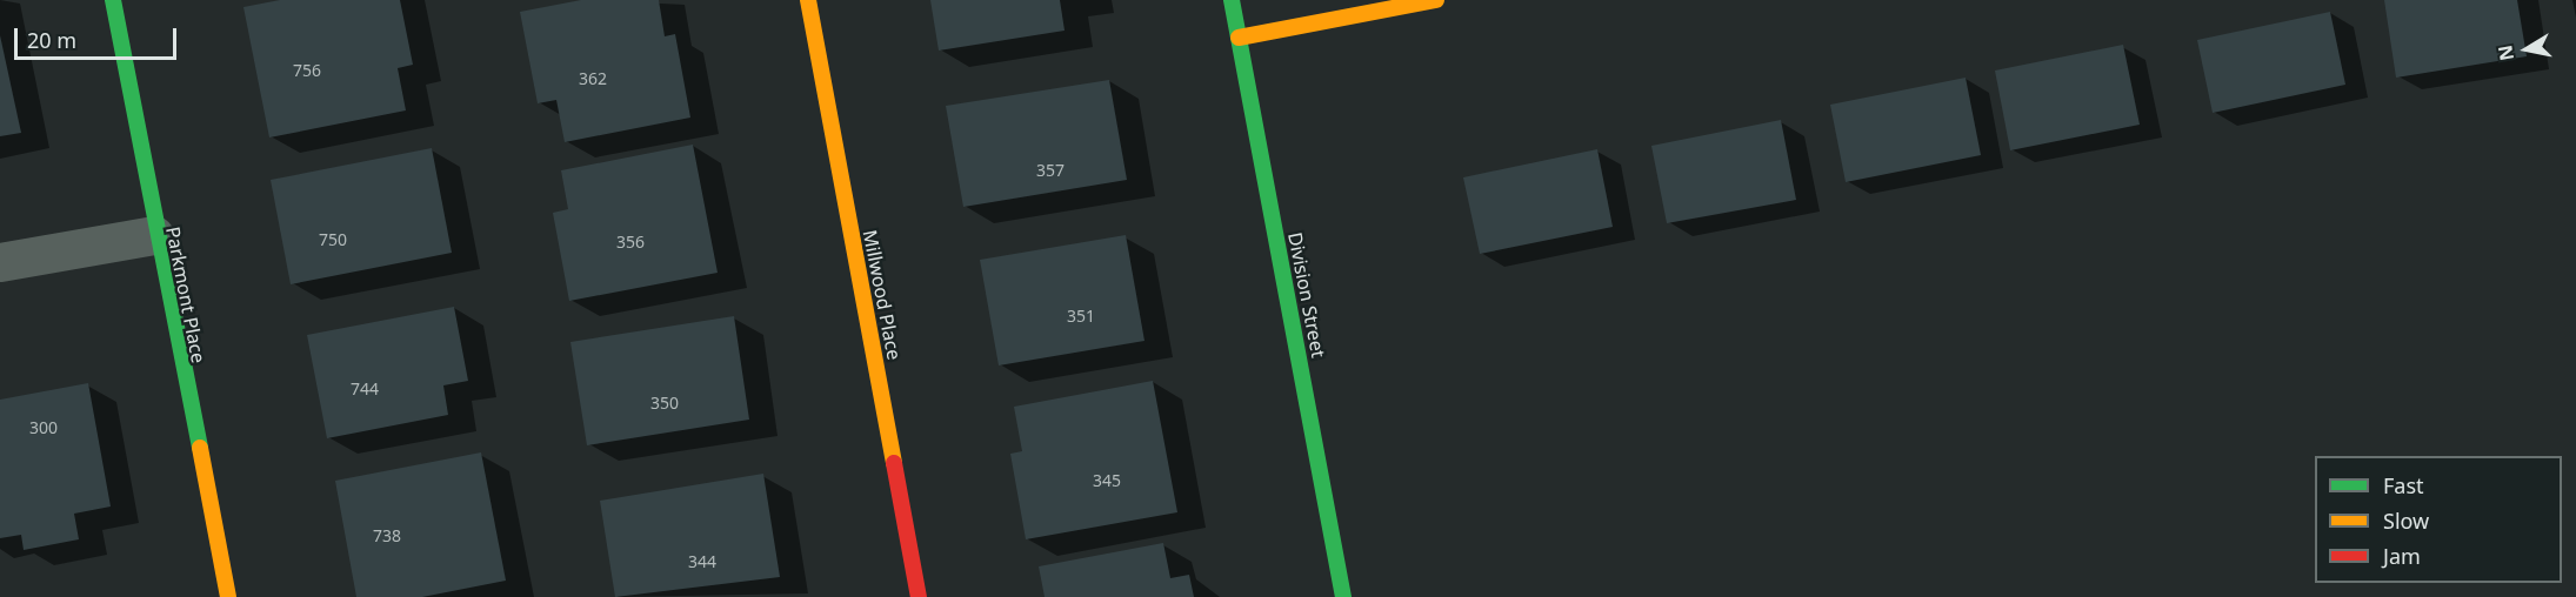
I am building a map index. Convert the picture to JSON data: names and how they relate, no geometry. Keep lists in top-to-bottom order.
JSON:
{
  "streets": {
    "street": ["Parkmont Place", "Millwood Place", "Division Street"]
  },
  "house_numbers": [
    "756",
    "362",
    "357",
    "750",
    "356",
    "351",
    "744",
    "350",
    "300",
    "345",
    "738",
    "344"
  ],
  "legend": ["Fast", "Slow", "Jam"],
  "scale_bar": "20 m",
  "north": "left"
}
